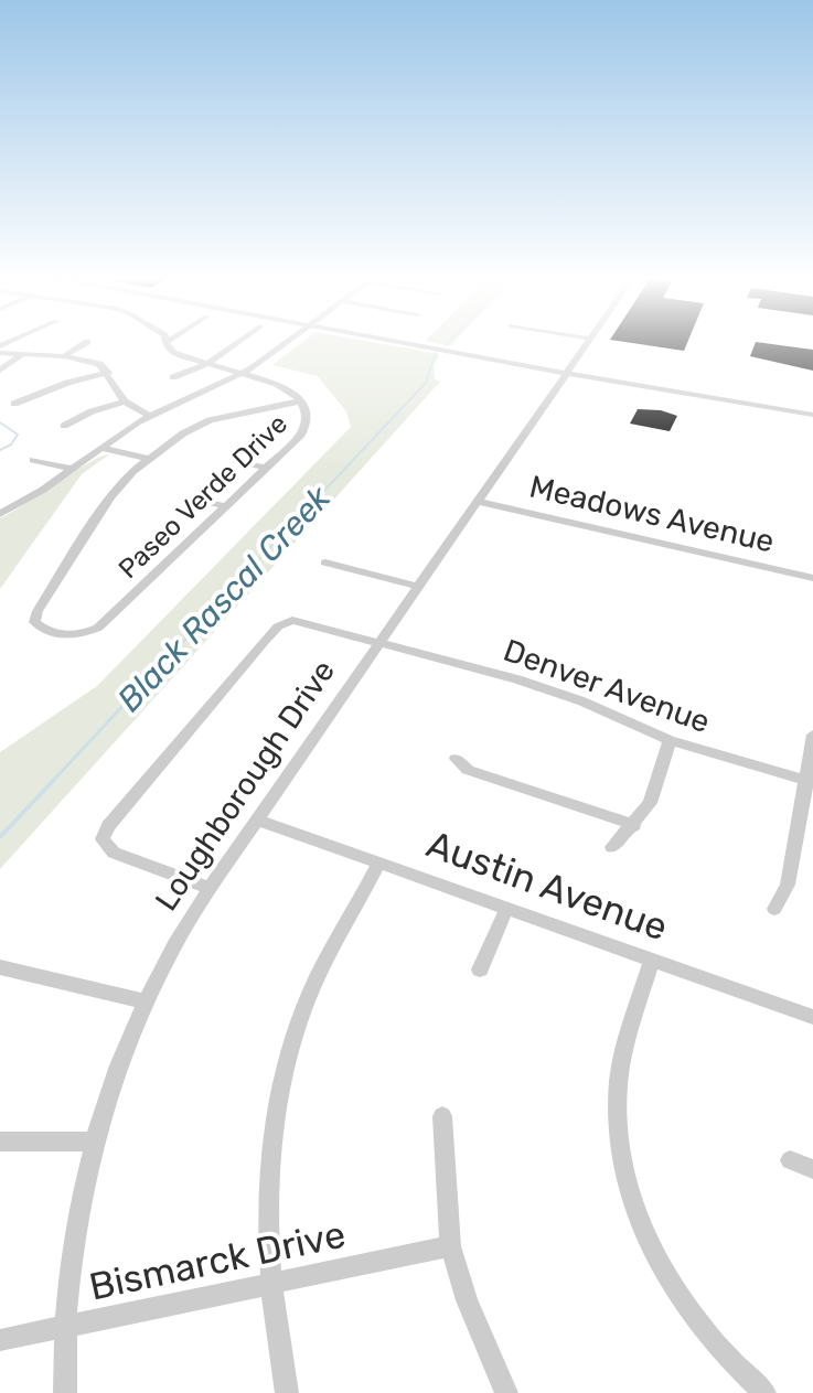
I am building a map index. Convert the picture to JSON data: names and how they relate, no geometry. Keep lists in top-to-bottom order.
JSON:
{
  "streets": {
    "street": [
      "Paseo Verde Drive",
      "Meadows Avenue",
      "Denver Avenue",
      "Loughborough Drive",
      "Austin Avenue",
      "Bismarck Drive"
    ]
  },
  "crossings": [
    ["Meadows Avenue", "Loughborough Drive"],
    ["Denver Avenue", "Loughborough Drive"],
    ["Loughborough Drive", "Austin Avenue"],
    ["Loughborough Drive", "Bismarck Drive"]
  ],
  "water": ["Black Rascal Creek"]
}
